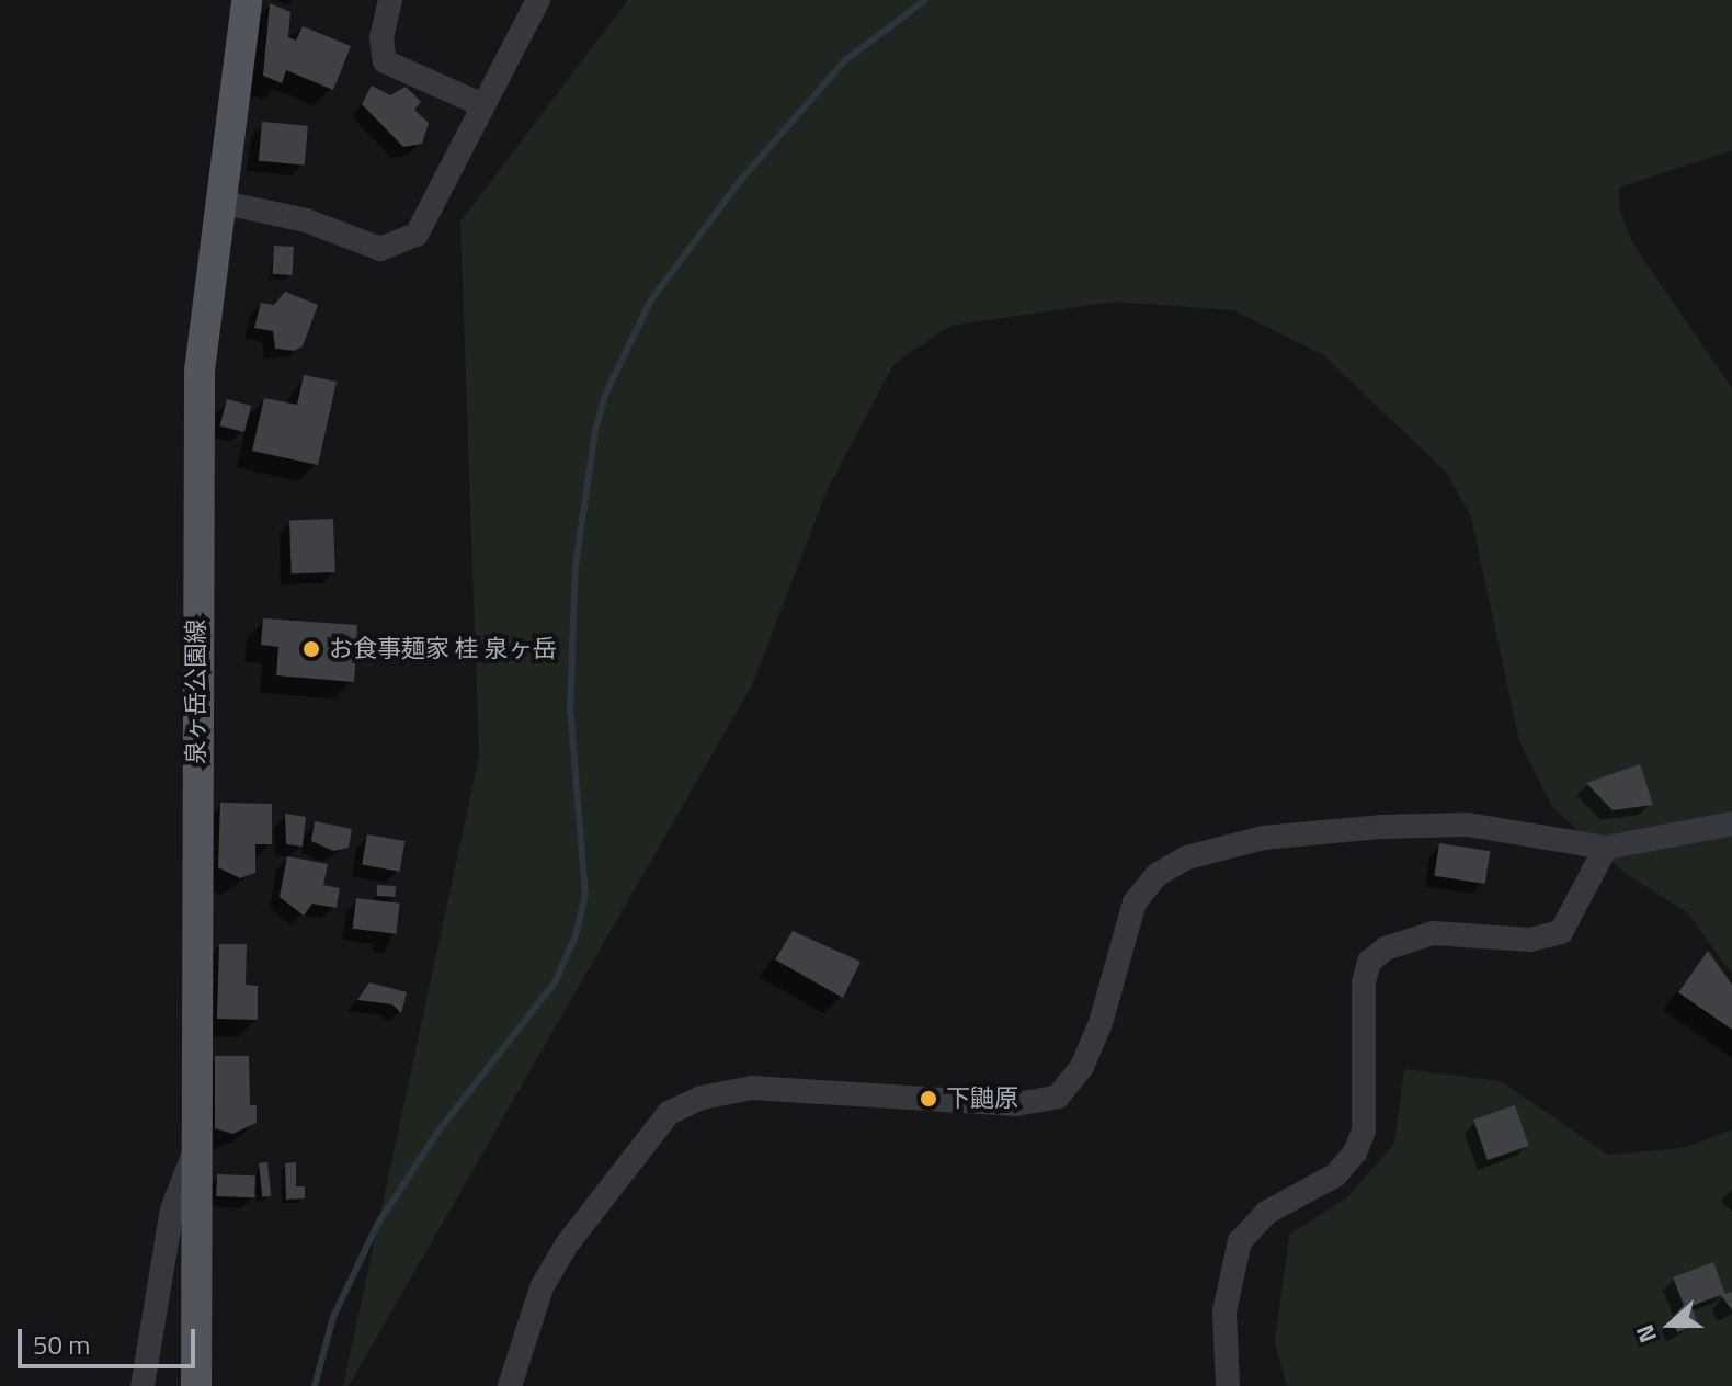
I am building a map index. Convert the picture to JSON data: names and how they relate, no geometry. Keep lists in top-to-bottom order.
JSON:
{
  "streets": {
    "main road": ["泉ヶ岳公園線"]
  },
  "places": ["お食事麺家 桂 泉ヶ岳", "下鼬原"],
  "scale_bar": "50 m",
  "north": "left"
}
